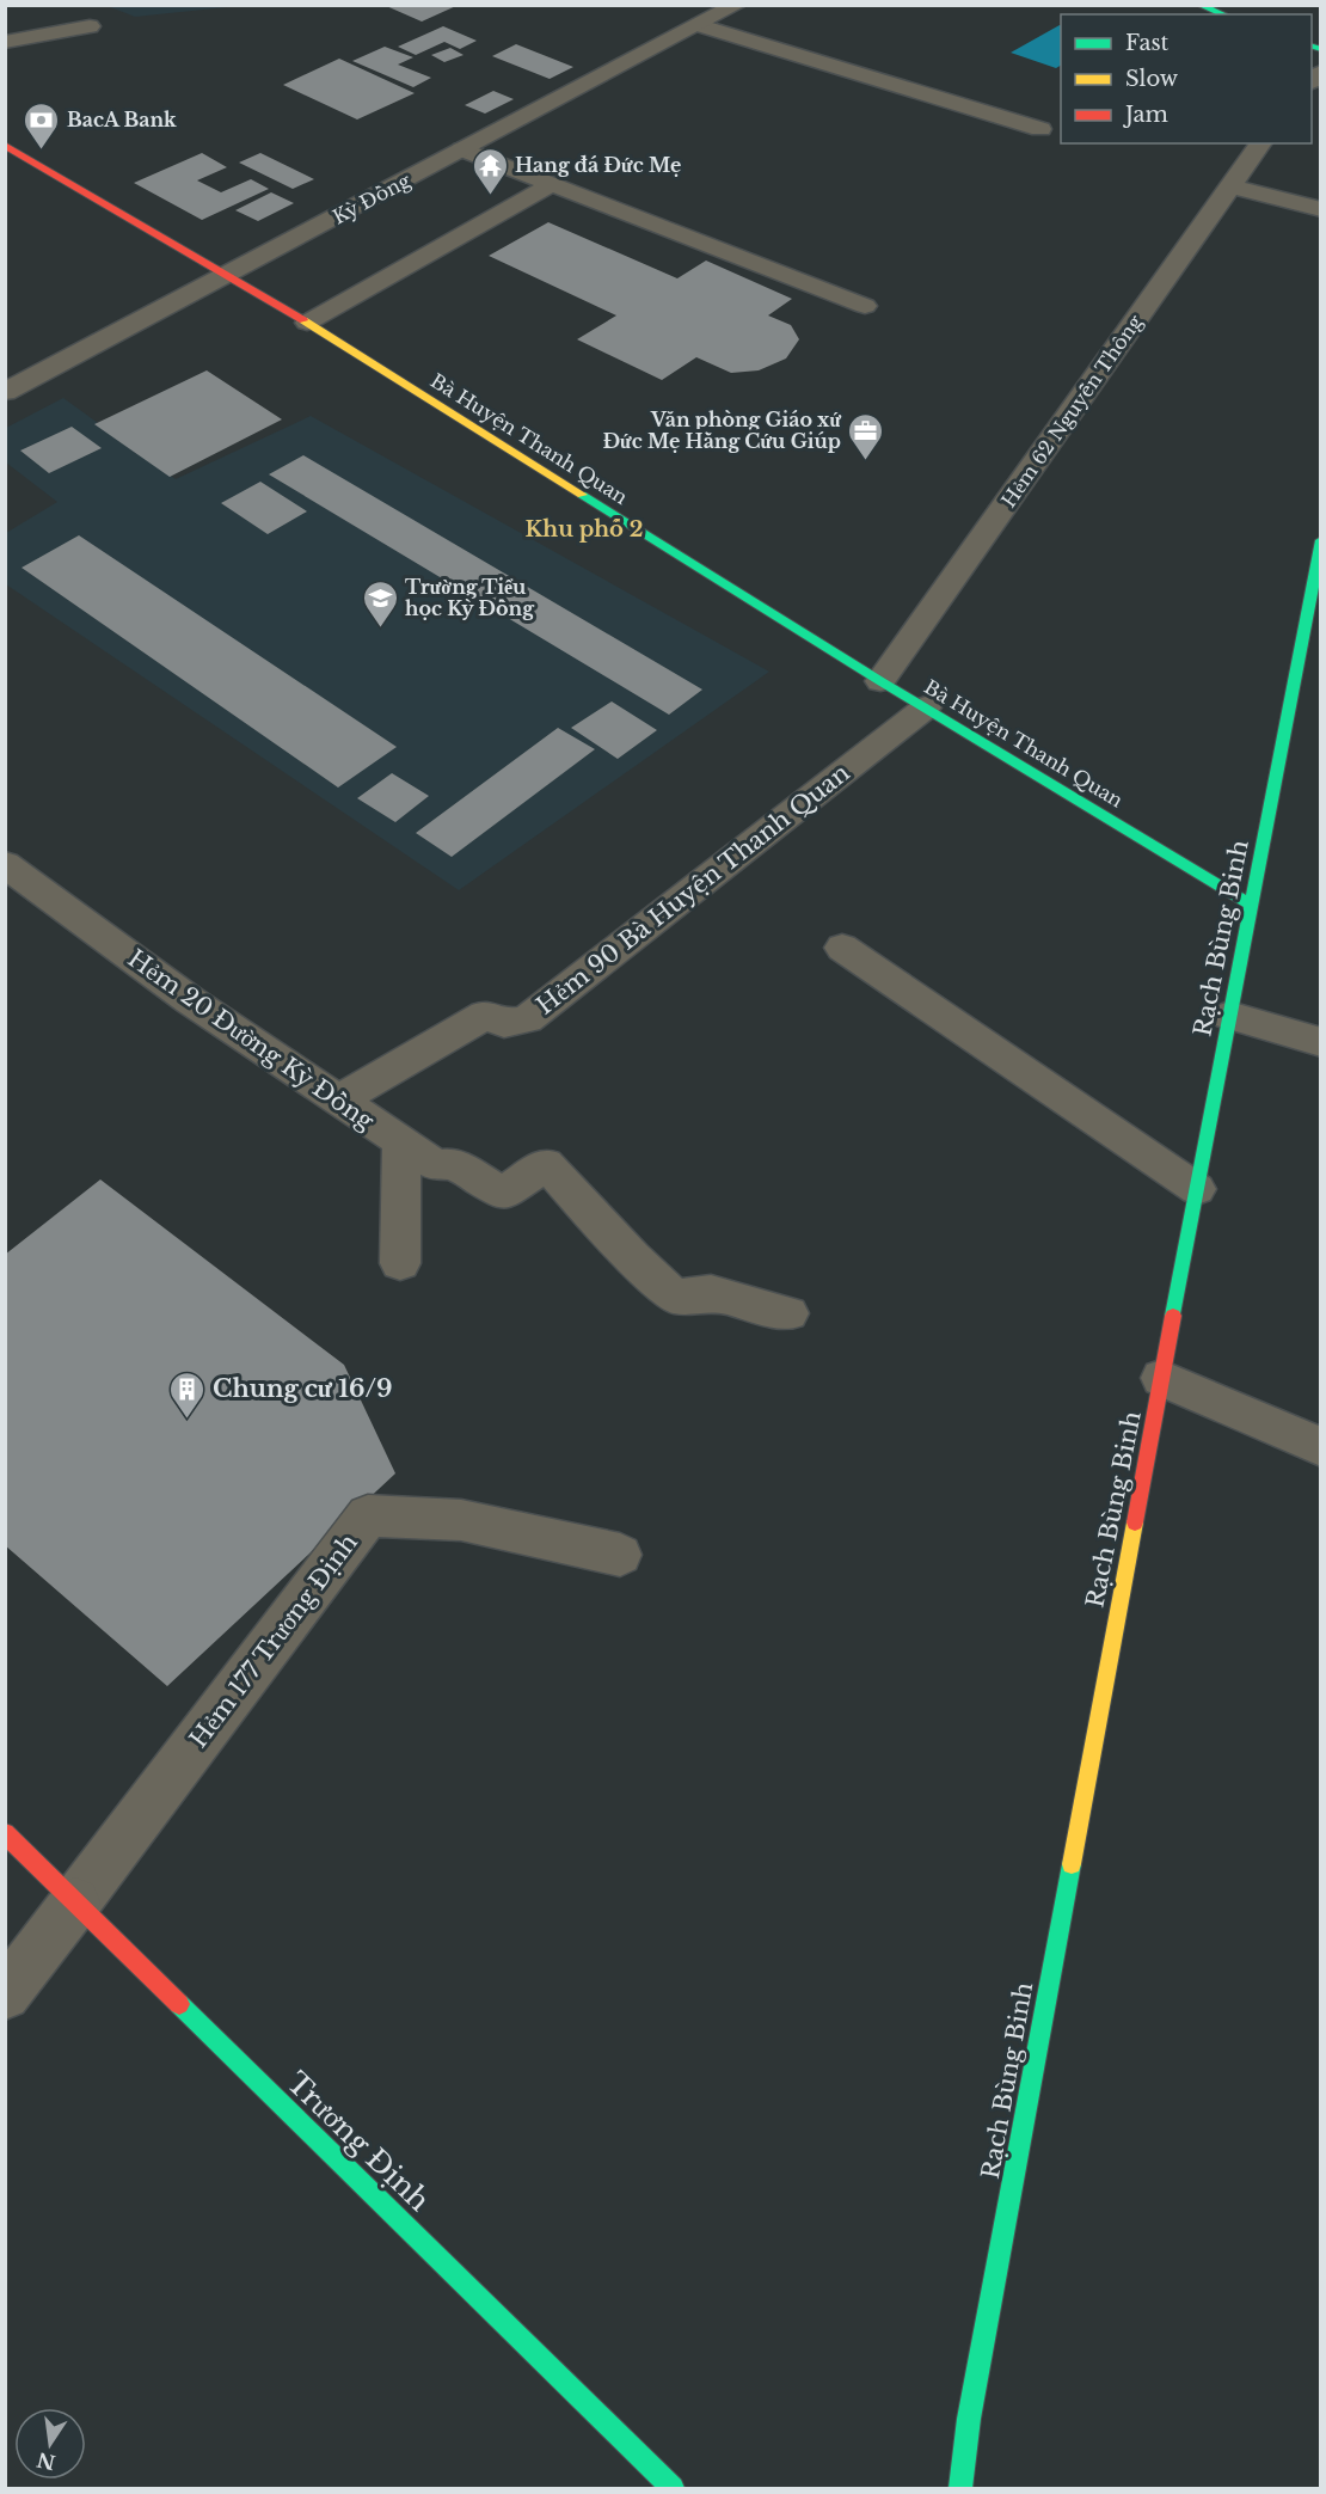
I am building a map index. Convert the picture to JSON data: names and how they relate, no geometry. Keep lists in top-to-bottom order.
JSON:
{
  "streets": {
    "street": [
      "Kỳ Ðồng",
      "Hẻm 62 Nguyễn Thông",
      "Bà Huyện Thanh Quan",
      "Hẻm 90 Bà Huyện Thanh Quan",
      "Rạch Bùng Binh",
      "Hẻm 20 Đường Kỳ Ðồng",
      "Hẻm 177 Trương Định",
      "Trương Định"
    ]
  },
  "crossings": [
    ["Kỳ Ðồng", "Bà Huyện Thanh Quan"],
    ["Hẻm 62 Nguyễn Thông", "Bà Huyện Thanh Quan"],
    ["Bà Huyện Thanh Quan", "Hẻm 90 Bà Huyện Thanh Quan"],
    ["Bà Huyện Thanh Quan", "Rạch Bùng Binh"],
    ["Hẻm 90 Bà Huyện Thanh Quan", "Hẻm 20 Đường Kỳ Ðồng"],
    ["Hẻm 177 Trương Định", "Trương Định"]
  ],
  "districts": ["Khu phố 2"],
  "places": {
    "bank": ["BacA Bank"],
    "temple": ["Hang đá Đức Mẹ"],
    "office": ["Văn phòng Giáo xứ Đức Mẹ Hằng Cứu Giúp"],
    "school or university": ["Trường Tiểu học Kỳ Đồng"],
    "building": ["Chung cư 16/9"]
  },
  "legend": ["Fast", "Slow", "Jam"],
  "north": "bottom"
}
